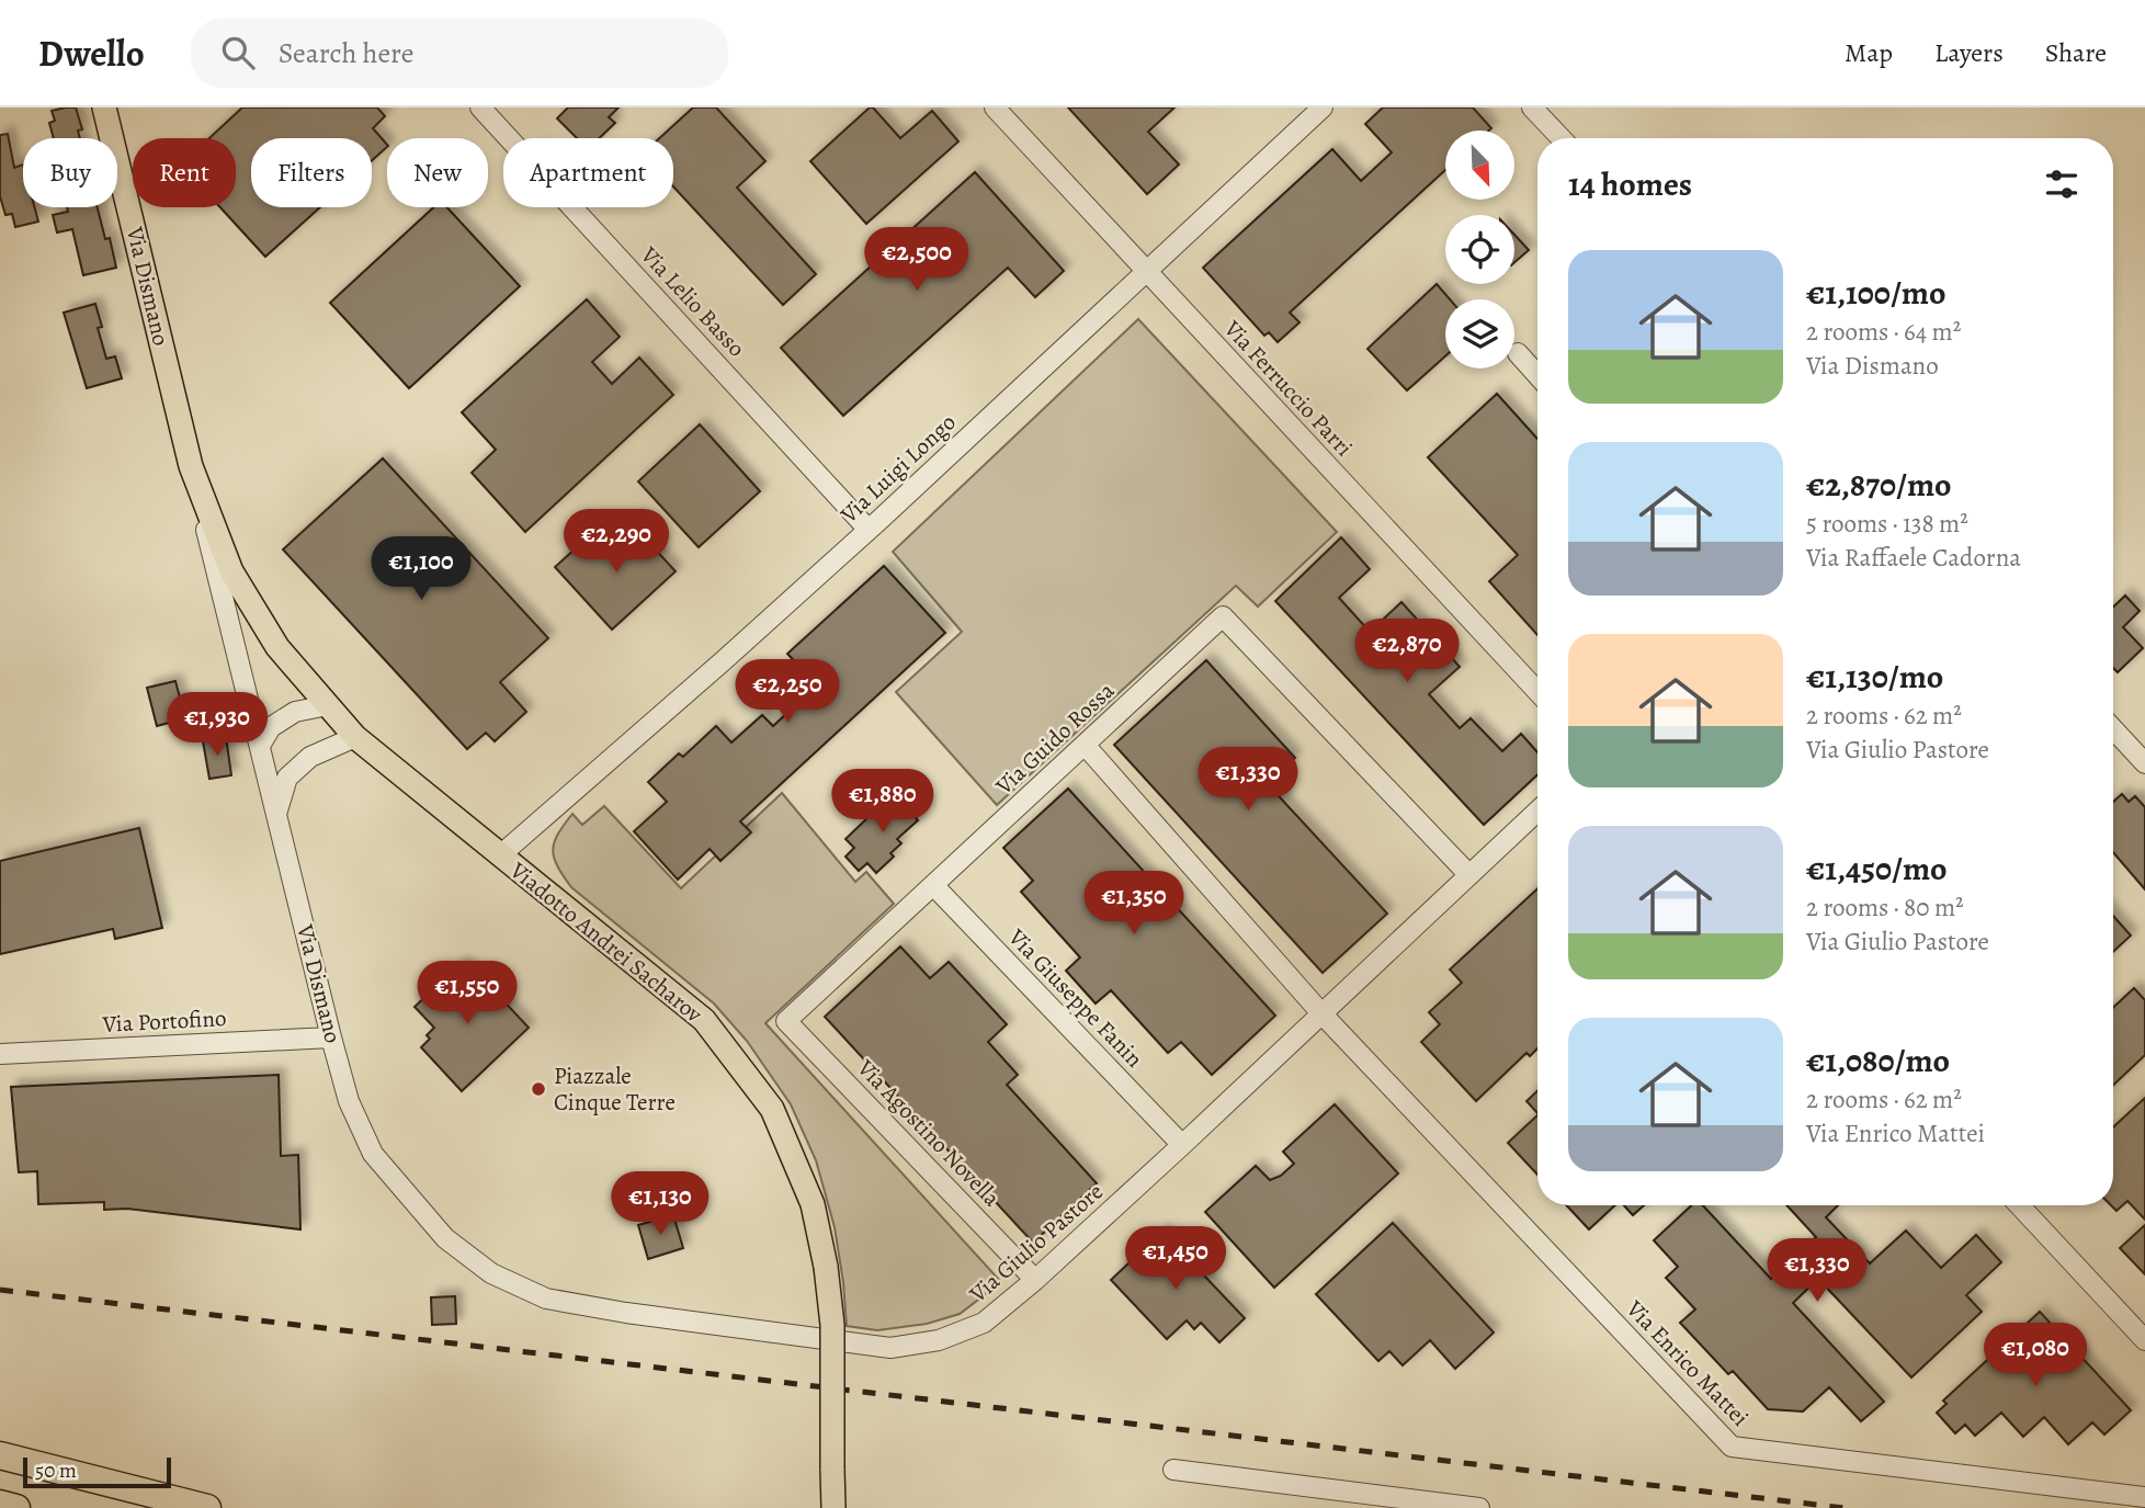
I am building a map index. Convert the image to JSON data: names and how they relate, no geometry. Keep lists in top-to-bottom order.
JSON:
{
  "streets": {
    "main road": ["Via Dismano", "Viadotto Andrei Sacharov"],
    "street": [
      "Via Lelio Basso",
      "Via Ferruccio Parri",
      "Via Luigi Longo",
      "Via Guido Rossa",
      "Via Giuseppe Fanin",
      "Via Portofino",
      "Via Agostino Novella",
      "Via Giulio Pastore",
      "Via Enrico Mattei"
    ]
  },
  "crossings": [
    ["Via Dismano", "Viadotto Andrei Sacharov"],
    ["Via Dismano", "Via Portofino"],
    ["Via Dismano", "Via Giulio Pastore"],
    ["Via Lelio Basso", "Via Luigi Longo"],
    ["Via Ferruccio Parri", "Via Luigi Longo"],
    ["Via Luigi Longo", "Viadotto Andrei Sacharov"],
    ["Via Guido Rossa", "Via Giuseppe Fanin"],
    ["Via Guido Rossa", "Via Agostino Novella"],
    ["Via Guido Rossa", "Via Giulio Pastore"],
    ["Via Guido Rossa", "Via Enrico Mattei"],
    ["Via Giuseppe Fanin", "Via Giulio Pastore"],
    ["Via Agostino Novella", "Via Giulio Pastore"],
    ["Via Giulio Pastore", "Via Enrico Mattei"]
  ],
  "places": ["Piazzale Cinque Terre"],
  "scale_bar": "50 m",
  "north": "bottom right",
  "page": {
    "header": "Dwello",
    "search": "Search here",
    "nav": ["Map", "Layers", "Share"],
    "chip": [
      "Buy",
      "Rent",
      "Filters",
      "New",
      "Apartment"
    ],
    "heading": "14 homes",
    "price": [
      "€2,500",
      "€2,290",
      "€1,100",
      "€2,870",
      "€2,250",
      "€1,930",
      "€1,330",
      "€1,880",
      "€1,350",
      "€1,550",
      "€1,130",
      "€1,450",
      "€1,330",
      "€1,080"
    ],
    "list": [
      {
        "name": "€1,100/mo",
        "note": "2 rooms · 64 m² · Via Dismano"
      },
      {
        "name": "€2,870/mo",
        "note": "5 rooms · 138 m² · Via Raffaele Cadorna"
      },
      {
        "name": "€1,130/mo",
        "note": "2 rooms · 62 m² · Via Giulio Pastore"
      },
      {
        "name": "€1,450/mo",
        "note": "2 rooms · 80 m² · Via Giulio Pastore"
      },
      {
        "name": "€1,080/mo",
        "note": "2 rooms · 62 m² · Via Enrico Mattei"
      }
    ],
    "scale": "50 m"
  }
}
